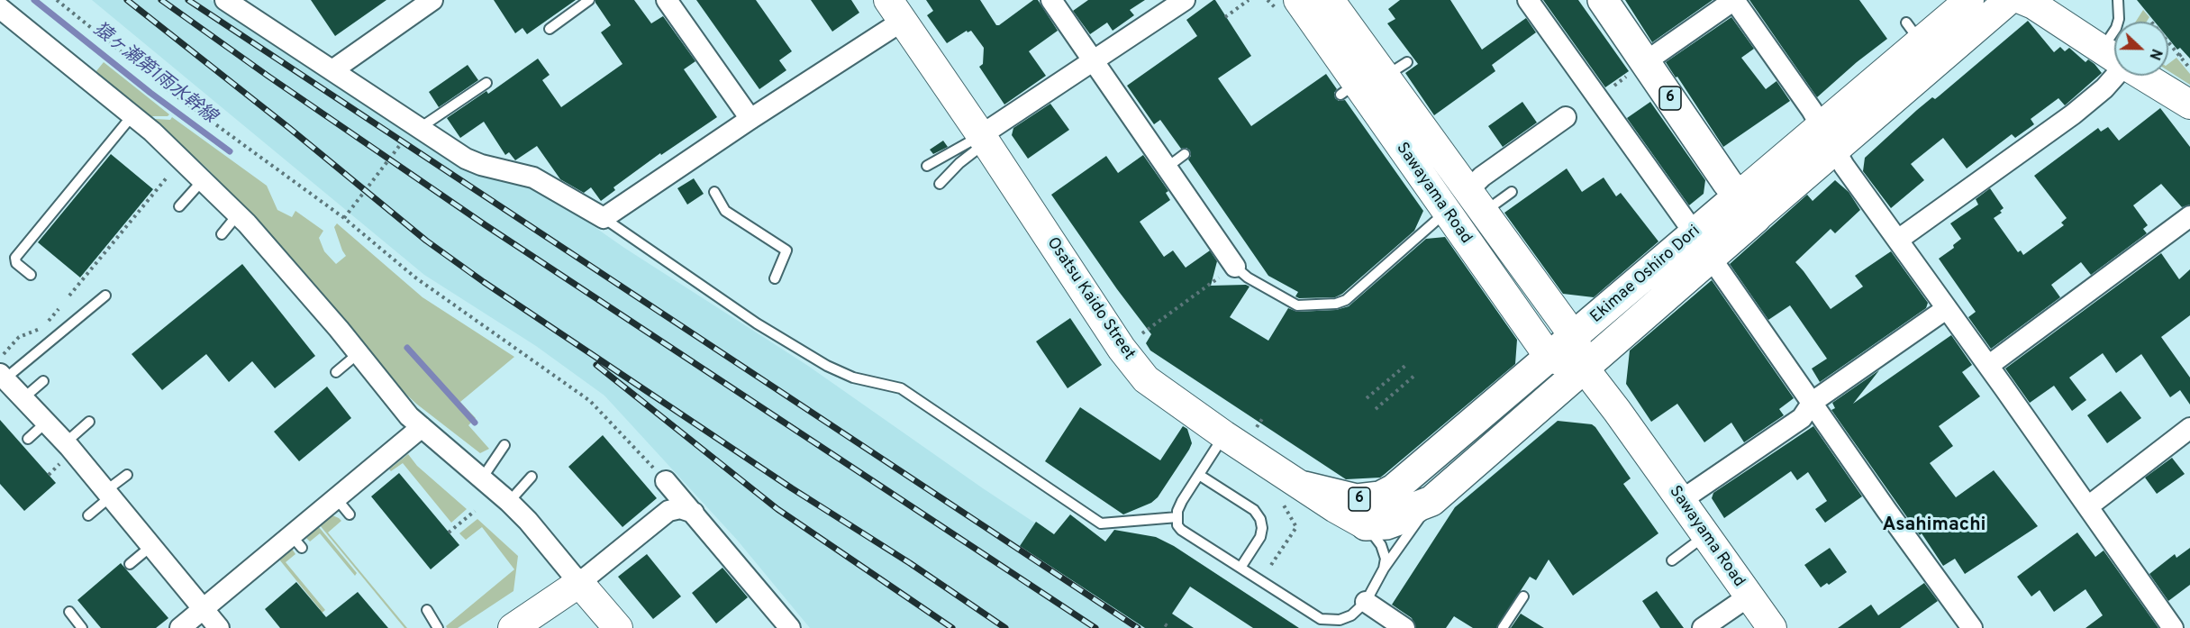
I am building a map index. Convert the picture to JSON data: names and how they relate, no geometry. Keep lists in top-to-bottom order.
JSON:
{
  "streets": {
    "main road": ["6", "Ekimae Oshiro Dori"],
    "street": ["Sawayama Road", "Osatsu Kaido Street"]
  },
  "crossings": [
    ["6", "Ekimae Oshiro Dori"],
    ["Sawayama Road", "Ekimae Oshiro Dori"],
    ["Ekimae Oshiro Dori", "Osatsu Kaido Street"]
  ],
  "districts": ["Asahimachi"],
  "water": ["猿ヶ瀬第1雨水幹線"],
  "north": "right"
}
